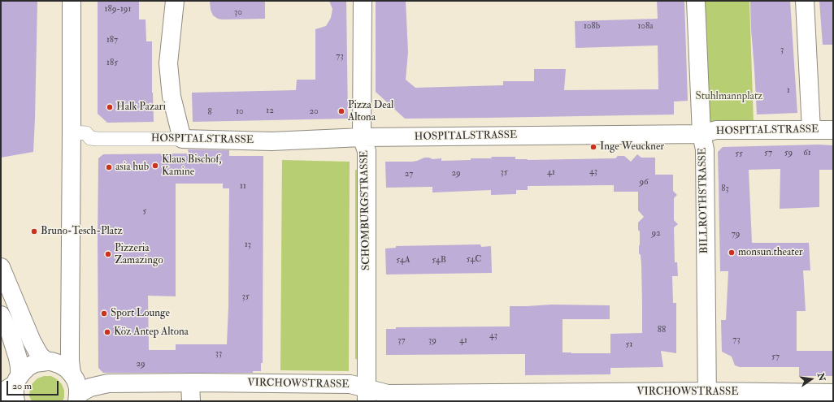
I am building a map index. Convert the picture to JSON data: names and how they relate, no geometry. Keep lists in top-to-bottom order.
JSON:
{
  "streets": {
    "street": [
      "HOSPITALSTRASSE",
      "BILLROTHSTRASSE",
      "SCHOMBURGSTRASSE",
      "VIRCHOWSTRASSE"
    ]
  },
  "crossings": [
    ["HOSPITALSTRASSE", "BILLROTHSTRASSE"],
    ["HOSPITALSTRASSE", "SCHOMBURGSTRASSE"],
    ["BILLROTHSTRASSE", "VIRCHOWSTRASSE"],
    ["SCHOMBURGSTRASSE", "VIRCHOWSTRASSE"]
  ],
  "parks": ["Stuhlmannplatz"],
  "places": [
    "Halk Pazari",
    "Pizza Deal Altona",
    "Inge Weuckner",
    "Klaus Bischof, Kamine",
    "asia hub",
    "Bruno-Tesch-Platz",
    "monsun.theater",
    "Pizzeria Zamazingo",
    "Sport Lounge",
    "Köz Antep Altona"
  ],
  "house_numbers": [
    "189-191",
    "30",
    "108b",
    "108a",
    "187",
    "3",
    "73",
    "185",
    "1",
    "12",
    "10",
    "20",
    "8",
    "57",
    "59",
    "61",
    "55",
    "43",
    "35",
    "41",
    "29",
    "27",
    "96",
    "11",
    "83",
    "5",
    "92",
    "79",
    "13",
    "54C",
    "54A",
    "54B",
    "35",
    "88",
    "43",
    "73",
    "37",
    "39",
    "41",
    "51",
    "33",
    "57",
    "29"
  ],
  "scale_bar": "20 m",
  "north": "right"
}
